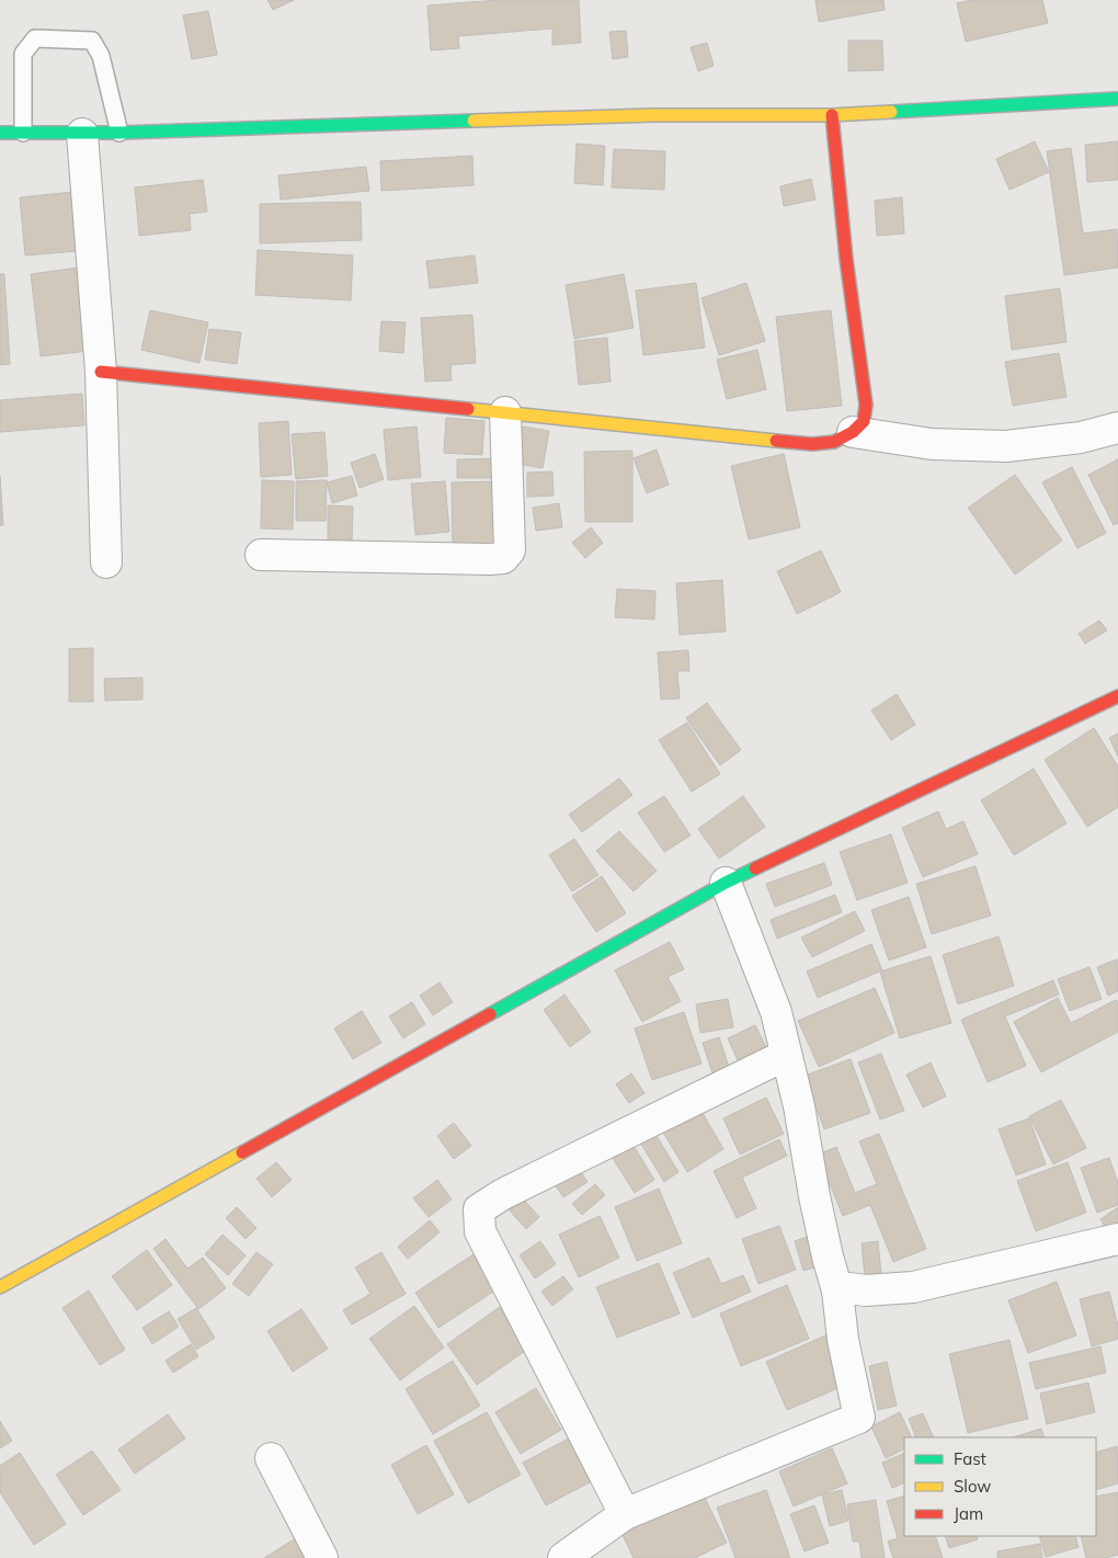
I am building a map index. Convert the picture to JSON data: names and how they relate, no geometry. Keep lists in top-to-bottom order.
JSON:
{
  "legend": ["Fast", "Slow", "Jam"]
}
